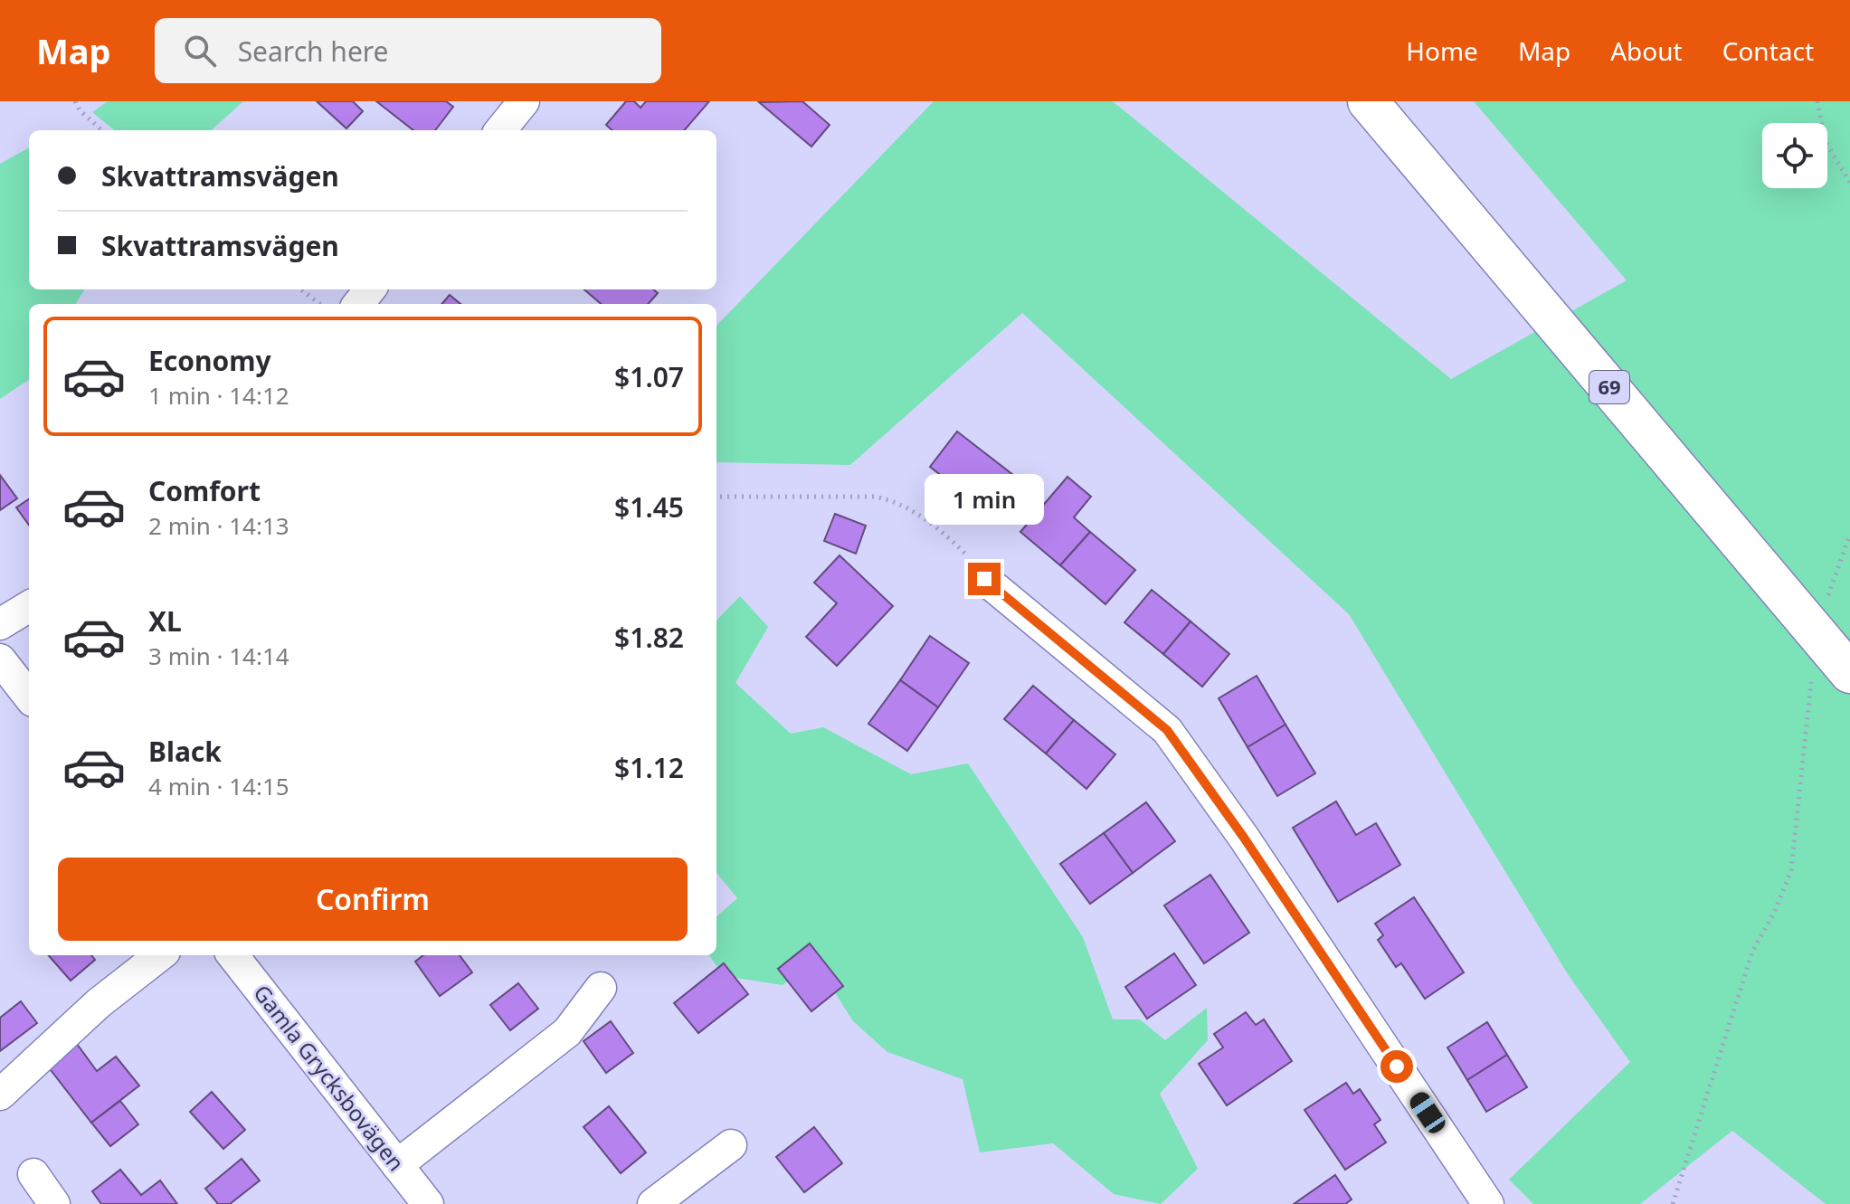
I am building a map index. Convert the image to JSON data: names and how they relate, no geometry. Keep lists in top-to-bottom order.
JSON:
{
  "streets": {
    "main road": ["69"],
    "street": ["Gamla Grycksbovägen"]
  },
  "page": {
    "header": "Map",
    "search": "Search here",
    "nav": [
      "Home",
      "Map",
      "About",
      "Contact"
    ],
    "banner": ["Skvattramsvägen", "Skvattramsvägen"],
    "list": [
      {
        "name": "Economy",
        "note": "1 min · 14:12",
        "value": "$1.07"
      },
      {
        "name": "Comfort",
        "note": "2 min · 14:13",
        "value": "$1.45"
      },
      {
        "name": "XL",
        "note": "3 min · 14:14",
        "value": "$1.82"
      },
      {
        "name": "Black",
        "note": "4 min · 14:15",
        "value": "$1.12"
      }
    ],
    "bubble": "1 min",
    "buttons": "Confirm"
  }
}
